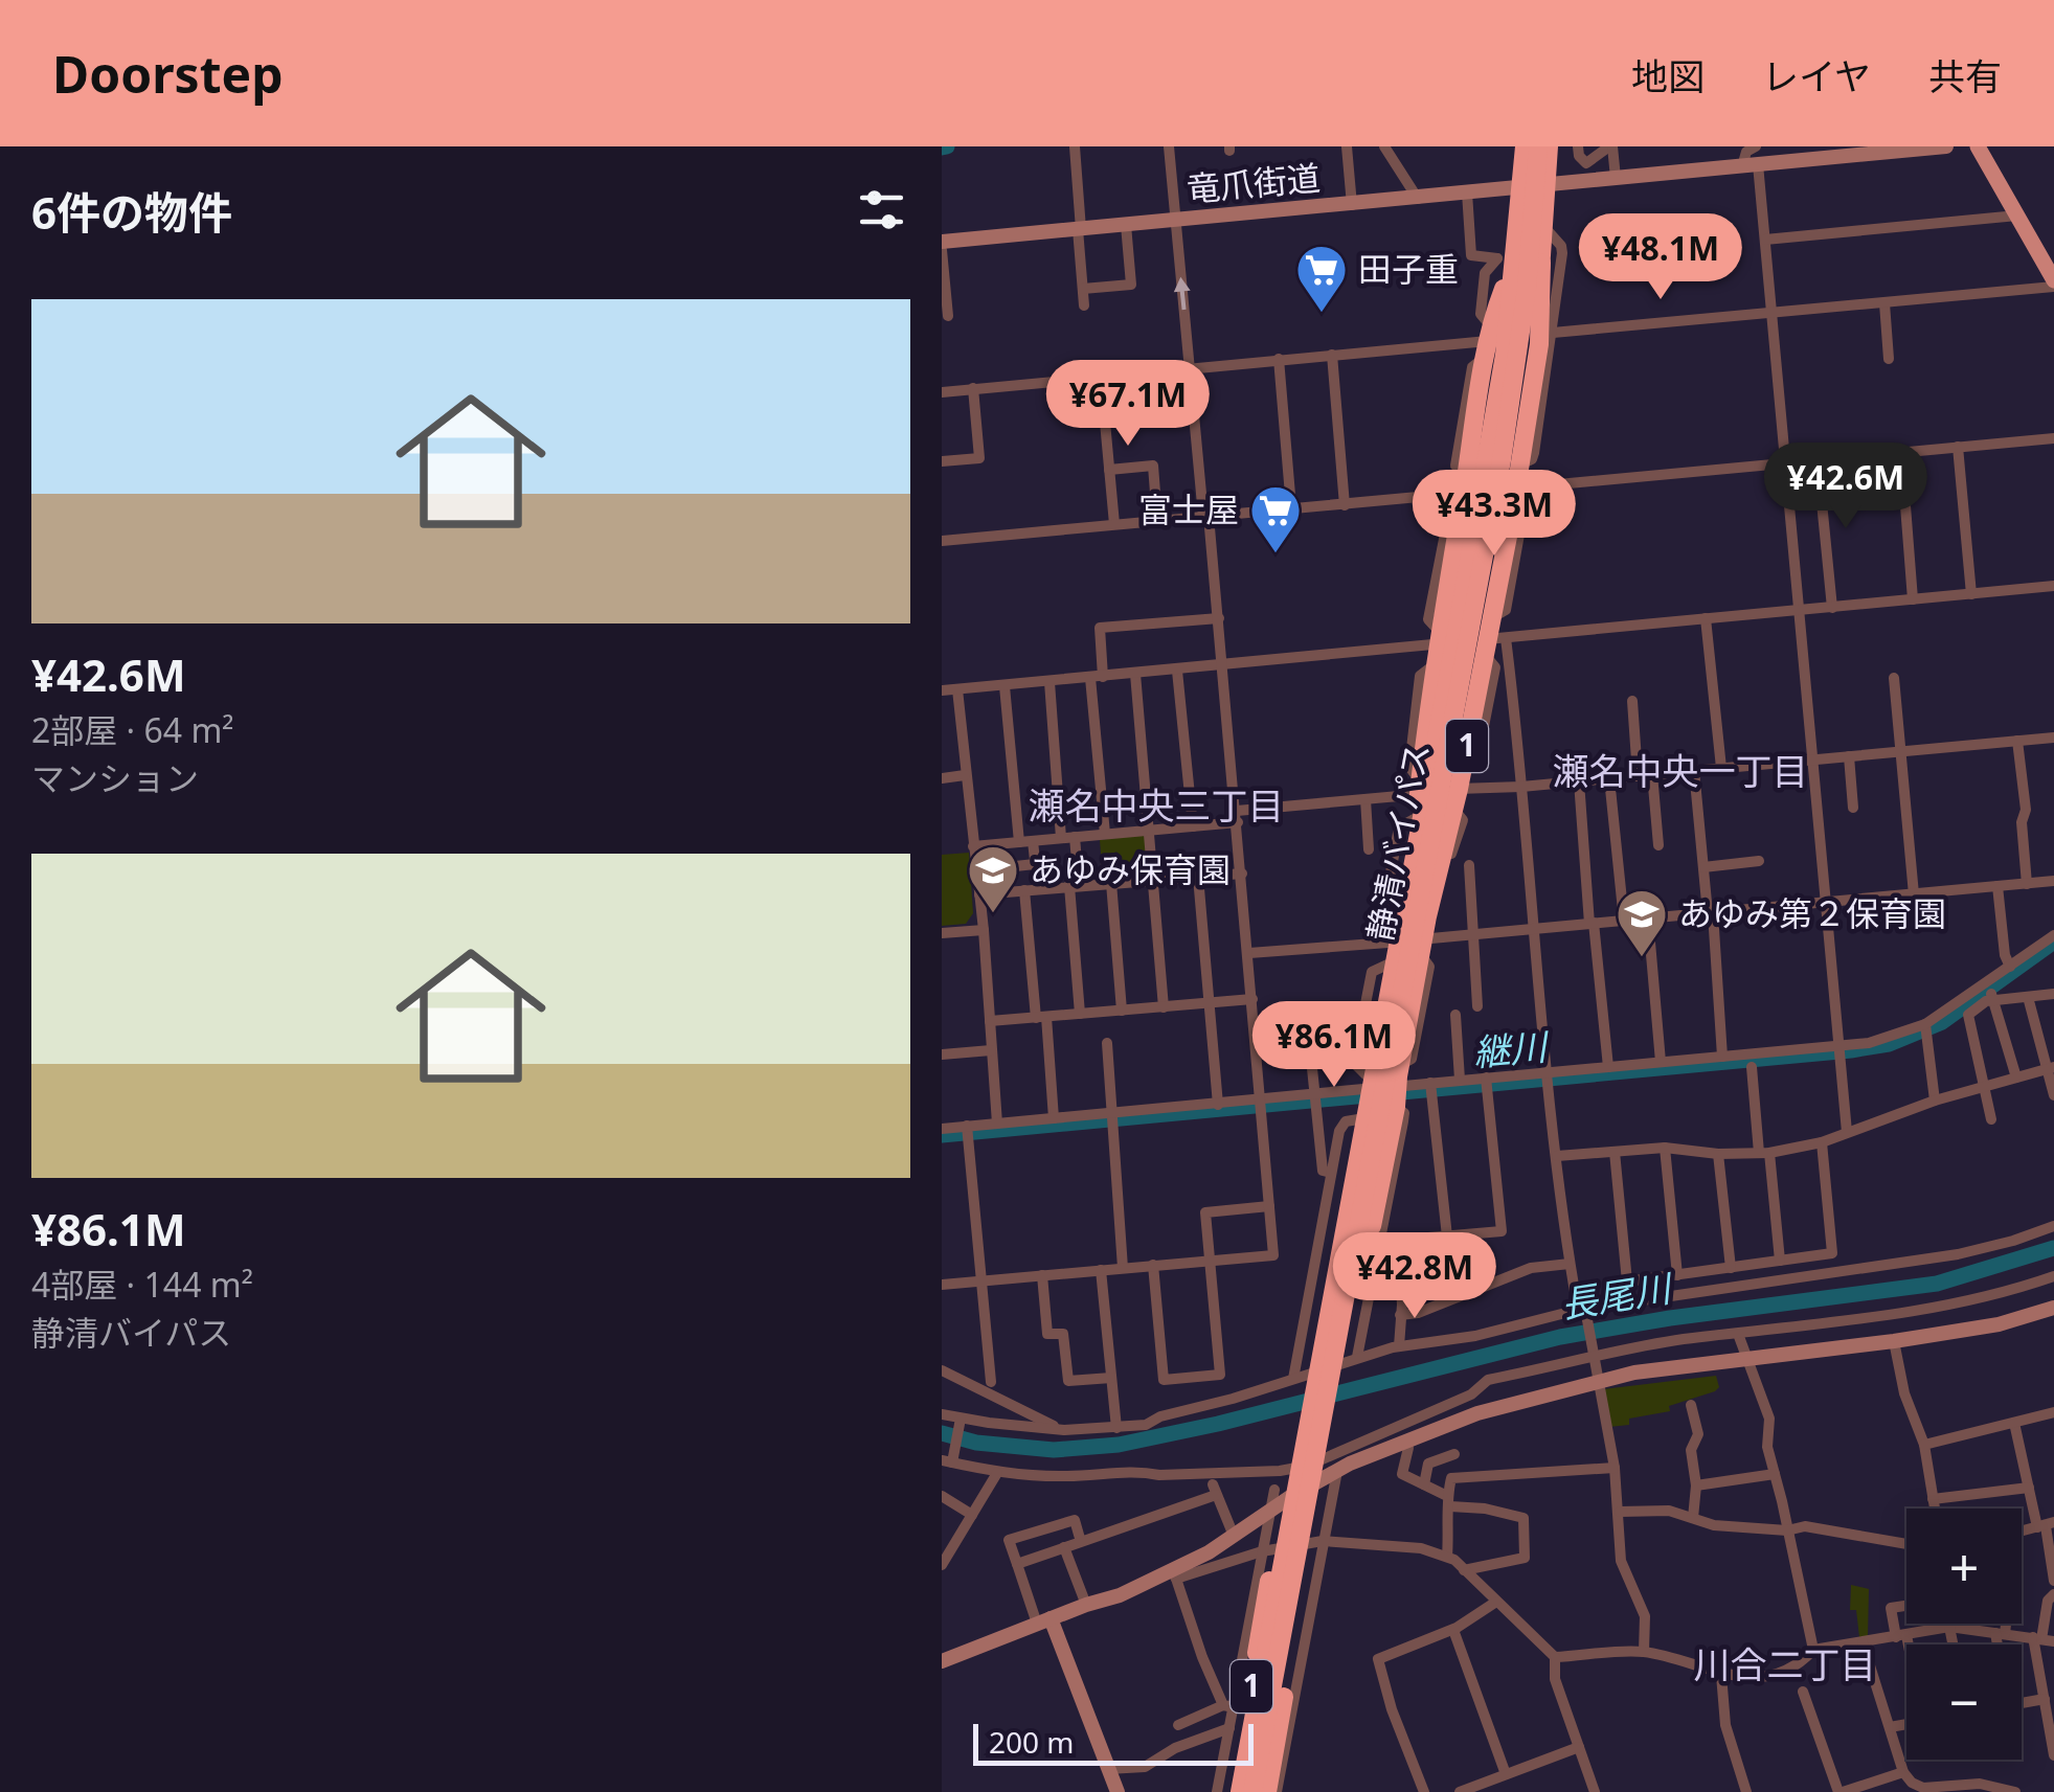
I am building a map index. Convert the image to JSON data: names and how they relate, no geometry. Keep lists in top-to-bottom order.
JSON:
{
  "streets": {
    "highway": ["1", "静清バイパス"],
    "street": ["竜爪街道"]
  },
  "crossings": [
    ["竜爪街道", "1"],
    ["1", "静清バイパス"]
  ],
  "districts": ["瀬名中央一丁目", "瀬名中央三丁目", "川合二丁目"],
  "water": ["継川", "長尾川"],
  "places": {
    "supermarket": ["田子重", "富士屋"],
    "school or university": ["あゆみ保育園", "あゆみ第２保育園"]
  },
  "scale_bar": "200 m",
  "page": {
    "header": "Doorstep",
    "nav": ["地図", "レイヤ", "共有"],
    "heading": "6件の物件",
    "price": [
      "¥48.1M",
      "¥67.1M",
      "¥42.6M",
      "¥43.3M",
      "¥86.1M",
      "¥42.8M"
    ],
    "list": [
      {
        "name": "¥42.6M",
        "note": "2部屋 · 64 m² · マンション"
      },
      {
        "name": "¥86.1M",
        "note": "4部屋 · 144 m² · 静清バイパス"
      }
    ],
    "map_buttons": ["+", "−"],
    "scale": "200 m"
  }
}
